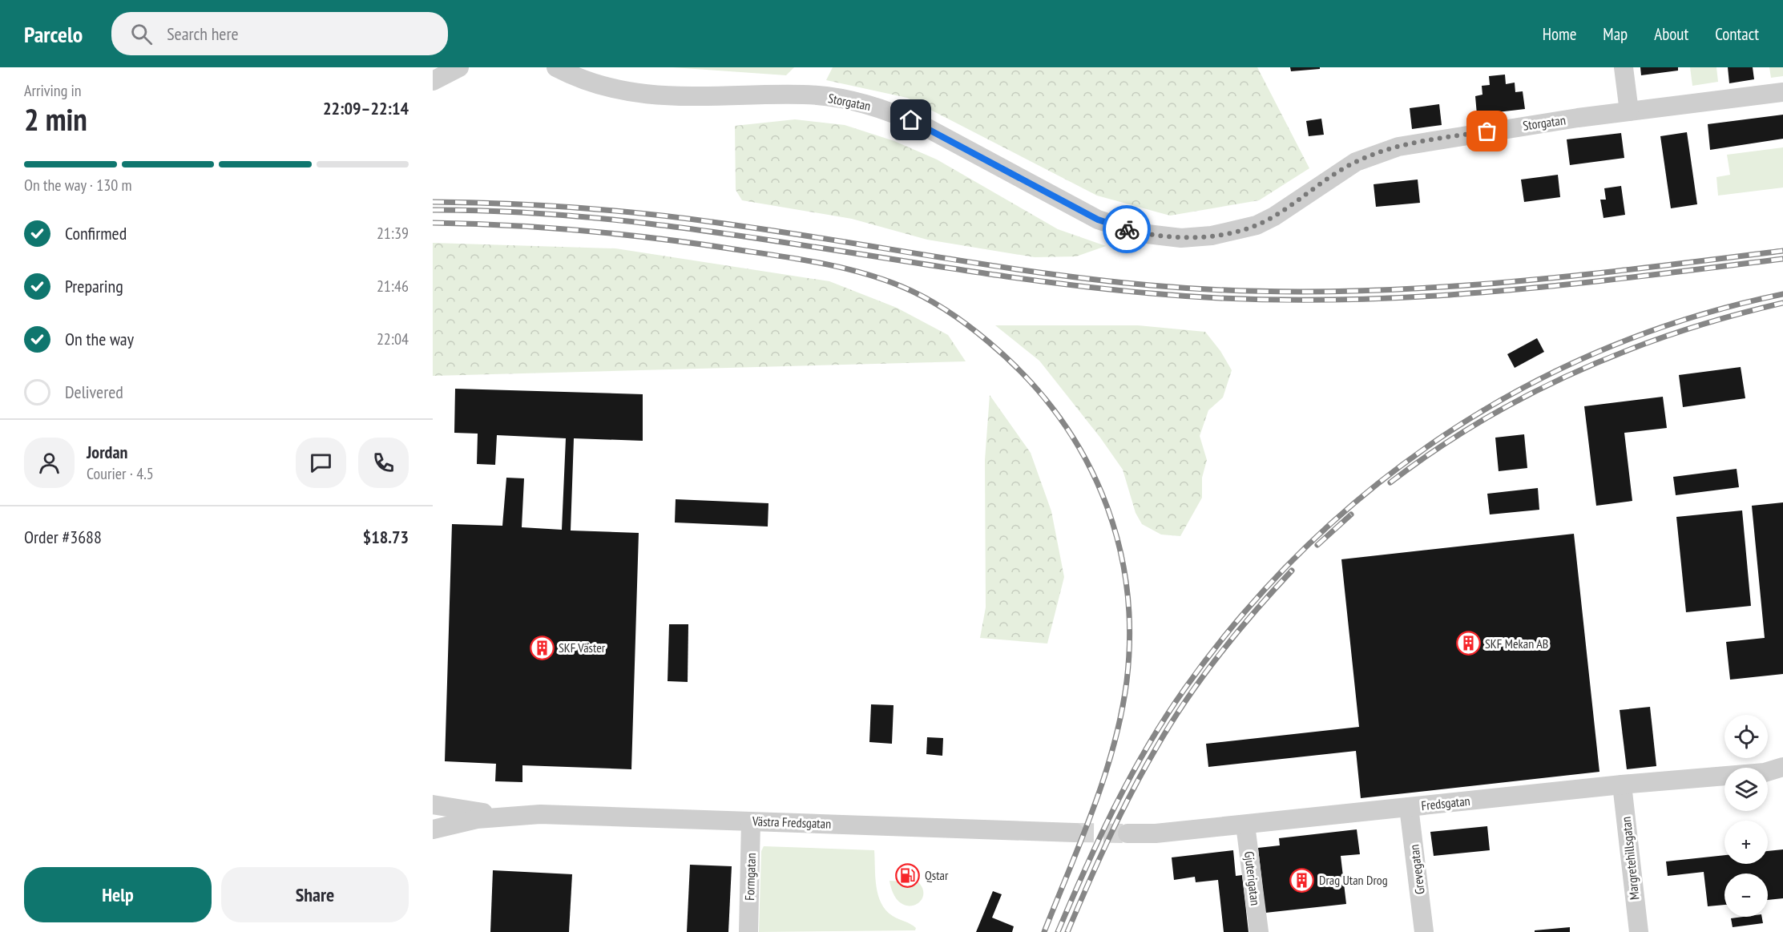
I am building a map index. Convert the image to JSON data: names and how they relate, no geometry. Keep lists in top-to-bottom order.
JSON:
{
  "streets": {
    "street": [
      "Storgatan",
      "Fredsgatan",
      "Västra Fredsgatan",
      "Margretehillsgatan",
      "Grevegatan",
      "Formgatan",
      "Gjuterigatan"
    ]
  },
  "crossings": [
    ["Fredsgatan", "Margretehillsgatan"],
    ["Fredsgatan", "Grevegatan"],
    ["Fredsgatan", "Gjuterigatan"],
    ["Västra Fredsgatan", "Formgatan"]
  ],
  "places": {
    "building": ["SKF Mekan AB", "SKF Väster", "Drag Utan Drog"],
    "fuel station": ["Qstar"]
  },
  "page": {
    "header": "Parcelo",
    "search": "Search here",
    "nav": [
      "Home",
      "Map",
      "About",
      "Contact"
    ],
    "heading": ["2 min", "Arriving in", "22:09–22:14"],
    "panel": [
      "Jordan",
      "Courier · 4.5",
      "Order #3688",
      "$18.73"
    ],
    "bar": "On the way · 130 m",
    "list": [
      ["Confirmed", "21:39"],
      ["Preparing", "21:46"],
      ["On the way", "22:04"],
      "Delivered"
    ],
    "map_buttons": ["+", "−"],
    "buttons": ["Help", "Share"]
  }
}
